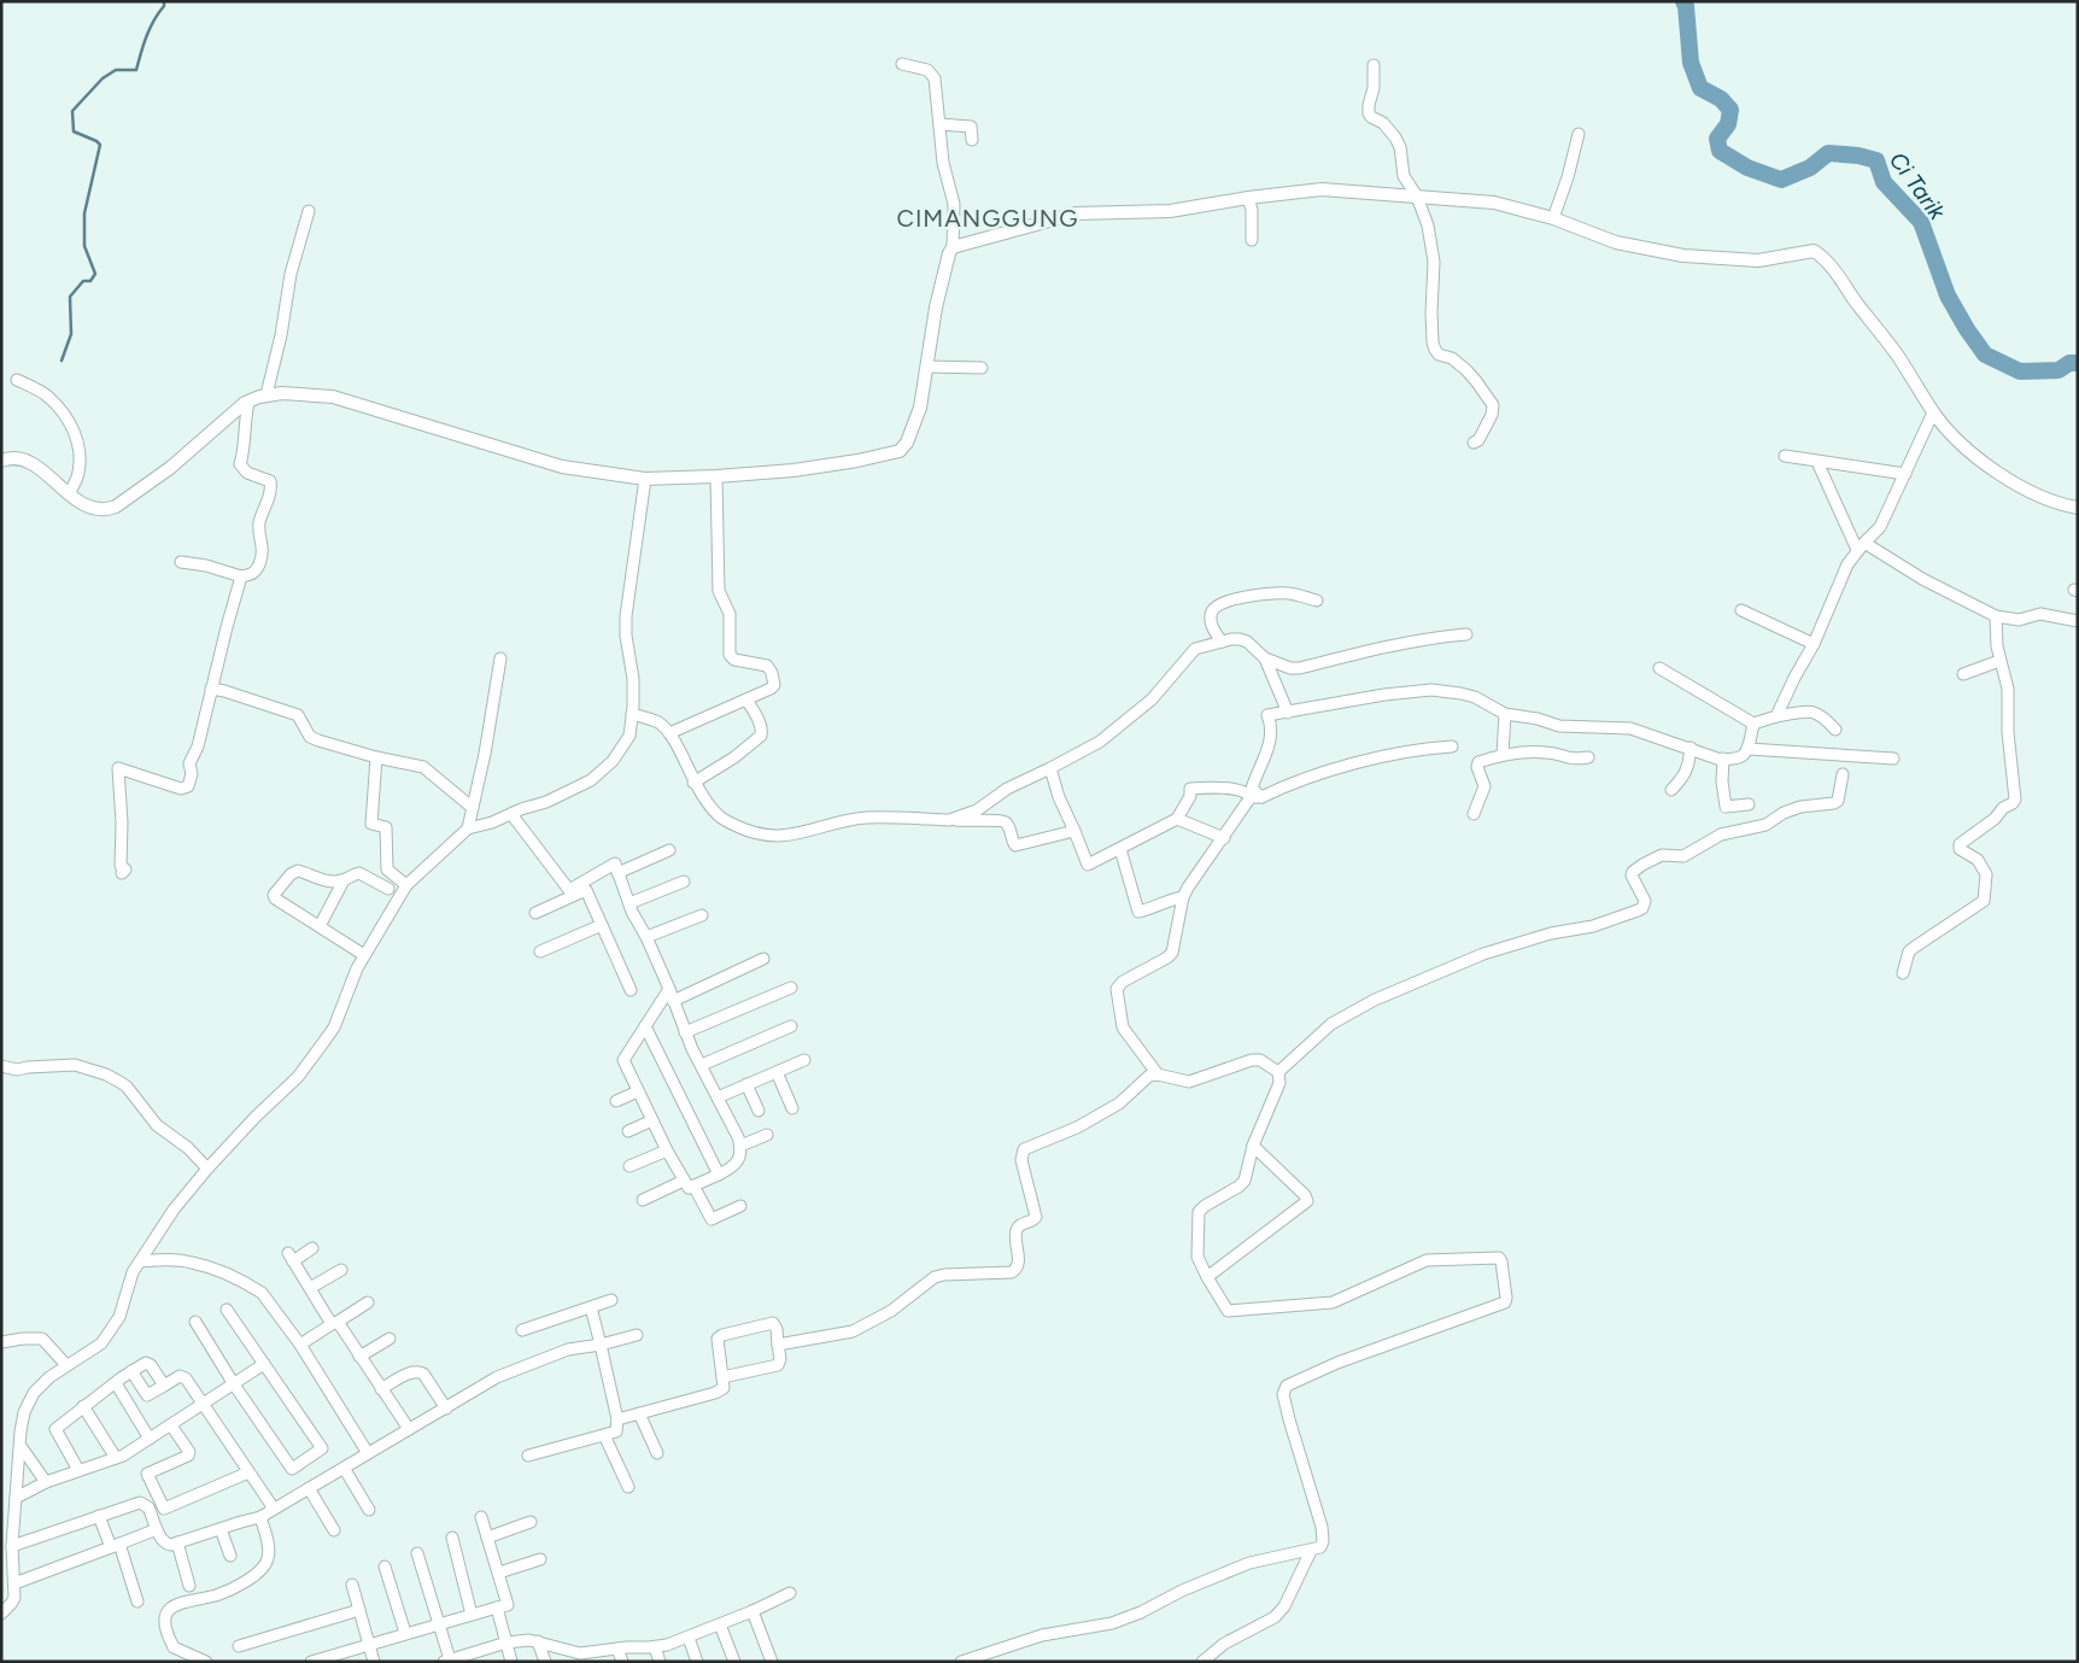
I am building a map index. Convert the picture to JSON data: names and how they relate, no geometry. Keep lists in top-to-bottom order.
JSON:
{
  "districts": ["CIMANGGUNG"],
  "water": ["Ci Tarik"]
}
